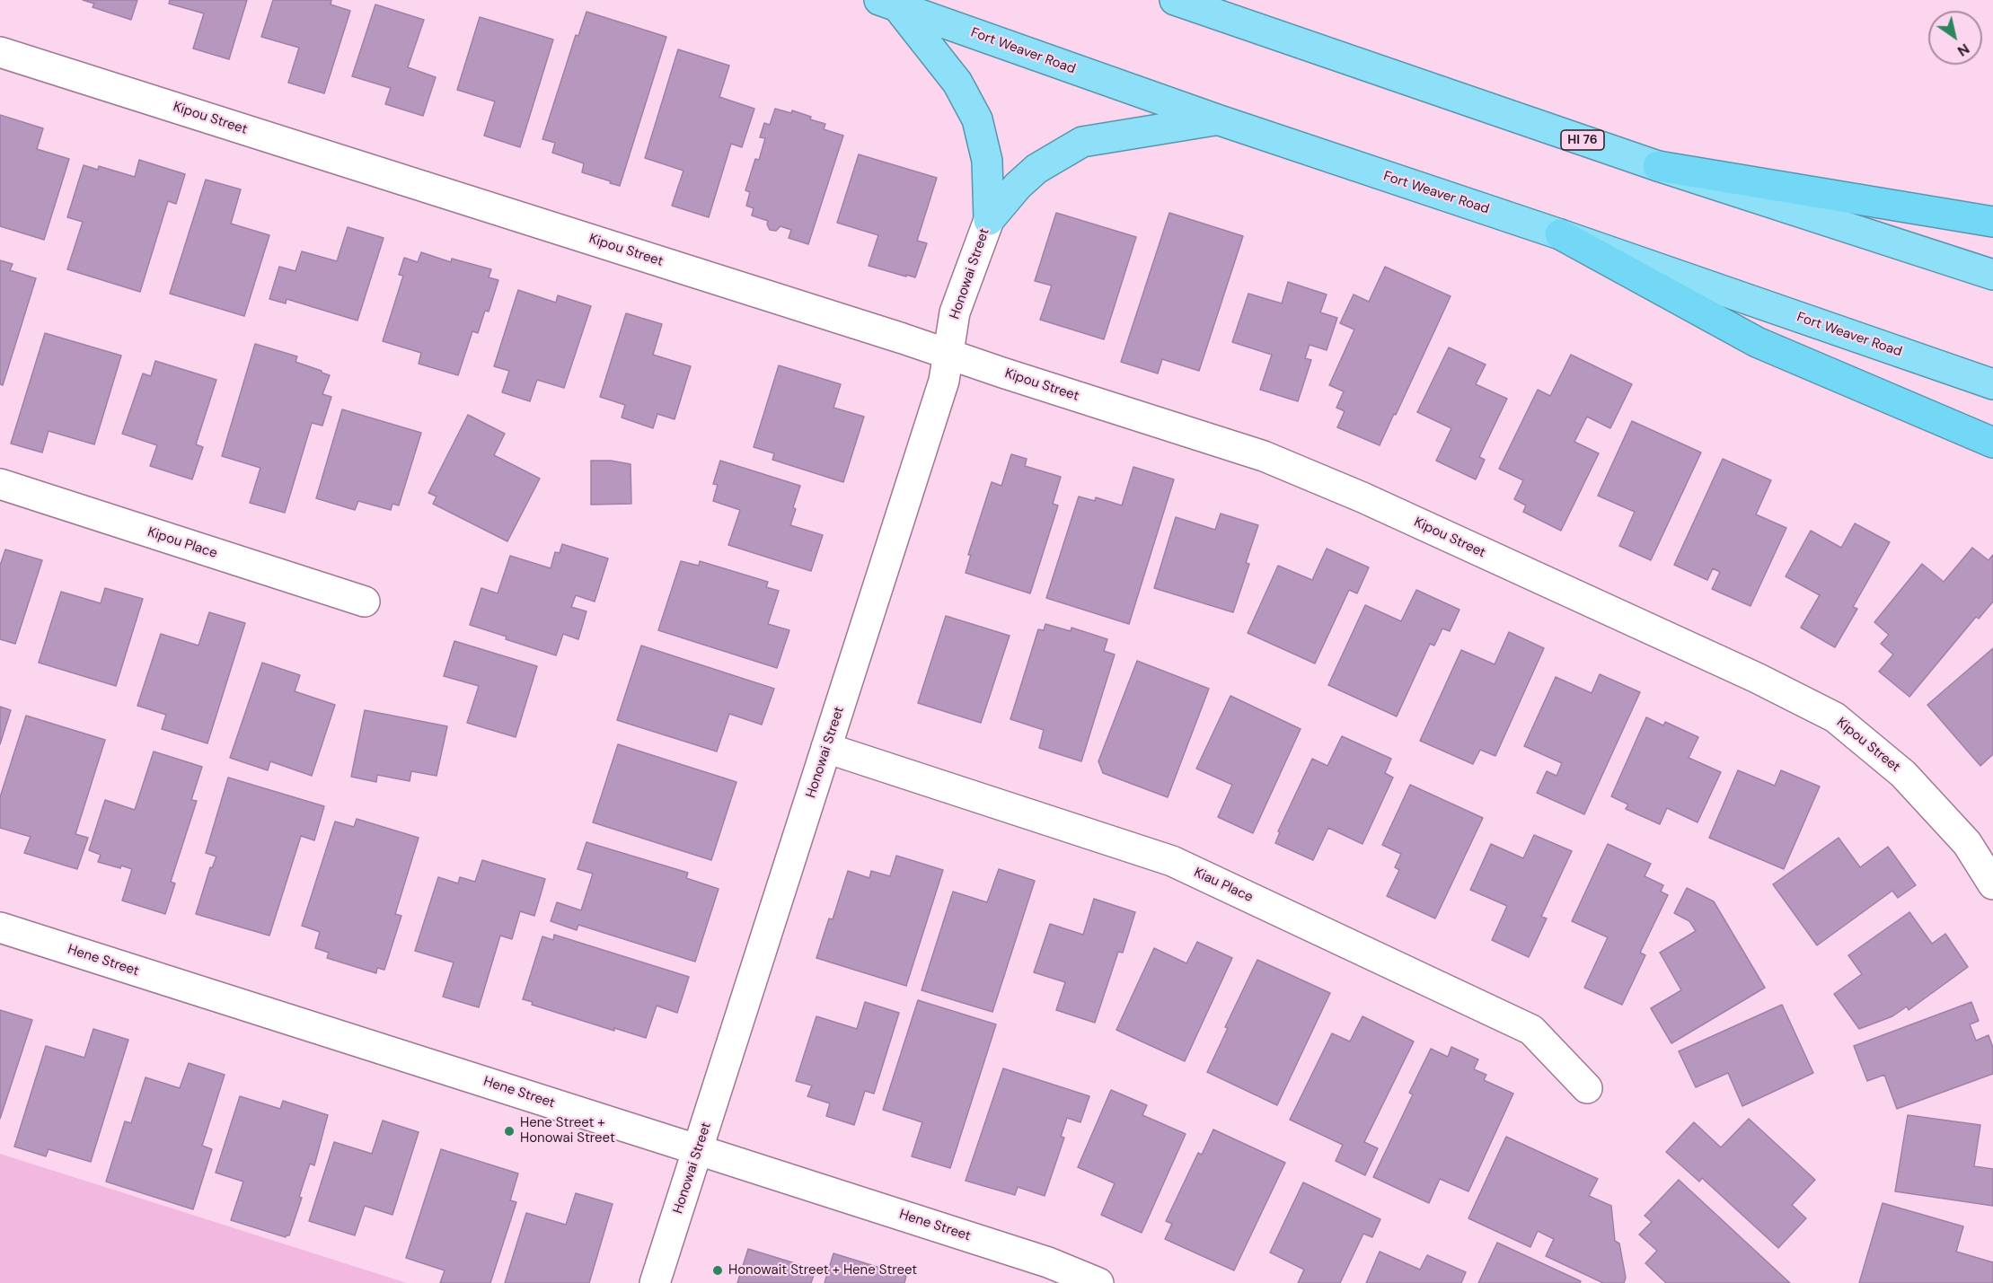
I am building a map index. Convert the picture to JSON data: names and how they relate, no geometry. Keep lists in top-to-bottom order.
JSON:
{
  "streets": {
    "highway": ["Fort Weaver Road", "HI 76"],
    "street": [
      "Kipou Street",
      "Honowai Street",
      "Kipou Place",
      "Kiau Place",
      "Hene Street"
    ]
  },
  "crossings": [
    ["Kipou Street", "Honowai Street"],
    ["Honowai Street", "Kiau Place"],
    ["Honowai Street", "Hene Street"]
  ],
  "places": ["Hene Street + Honowai Street", "Honowait Street + Hene Street"],
  "north": "bottom right"
}
